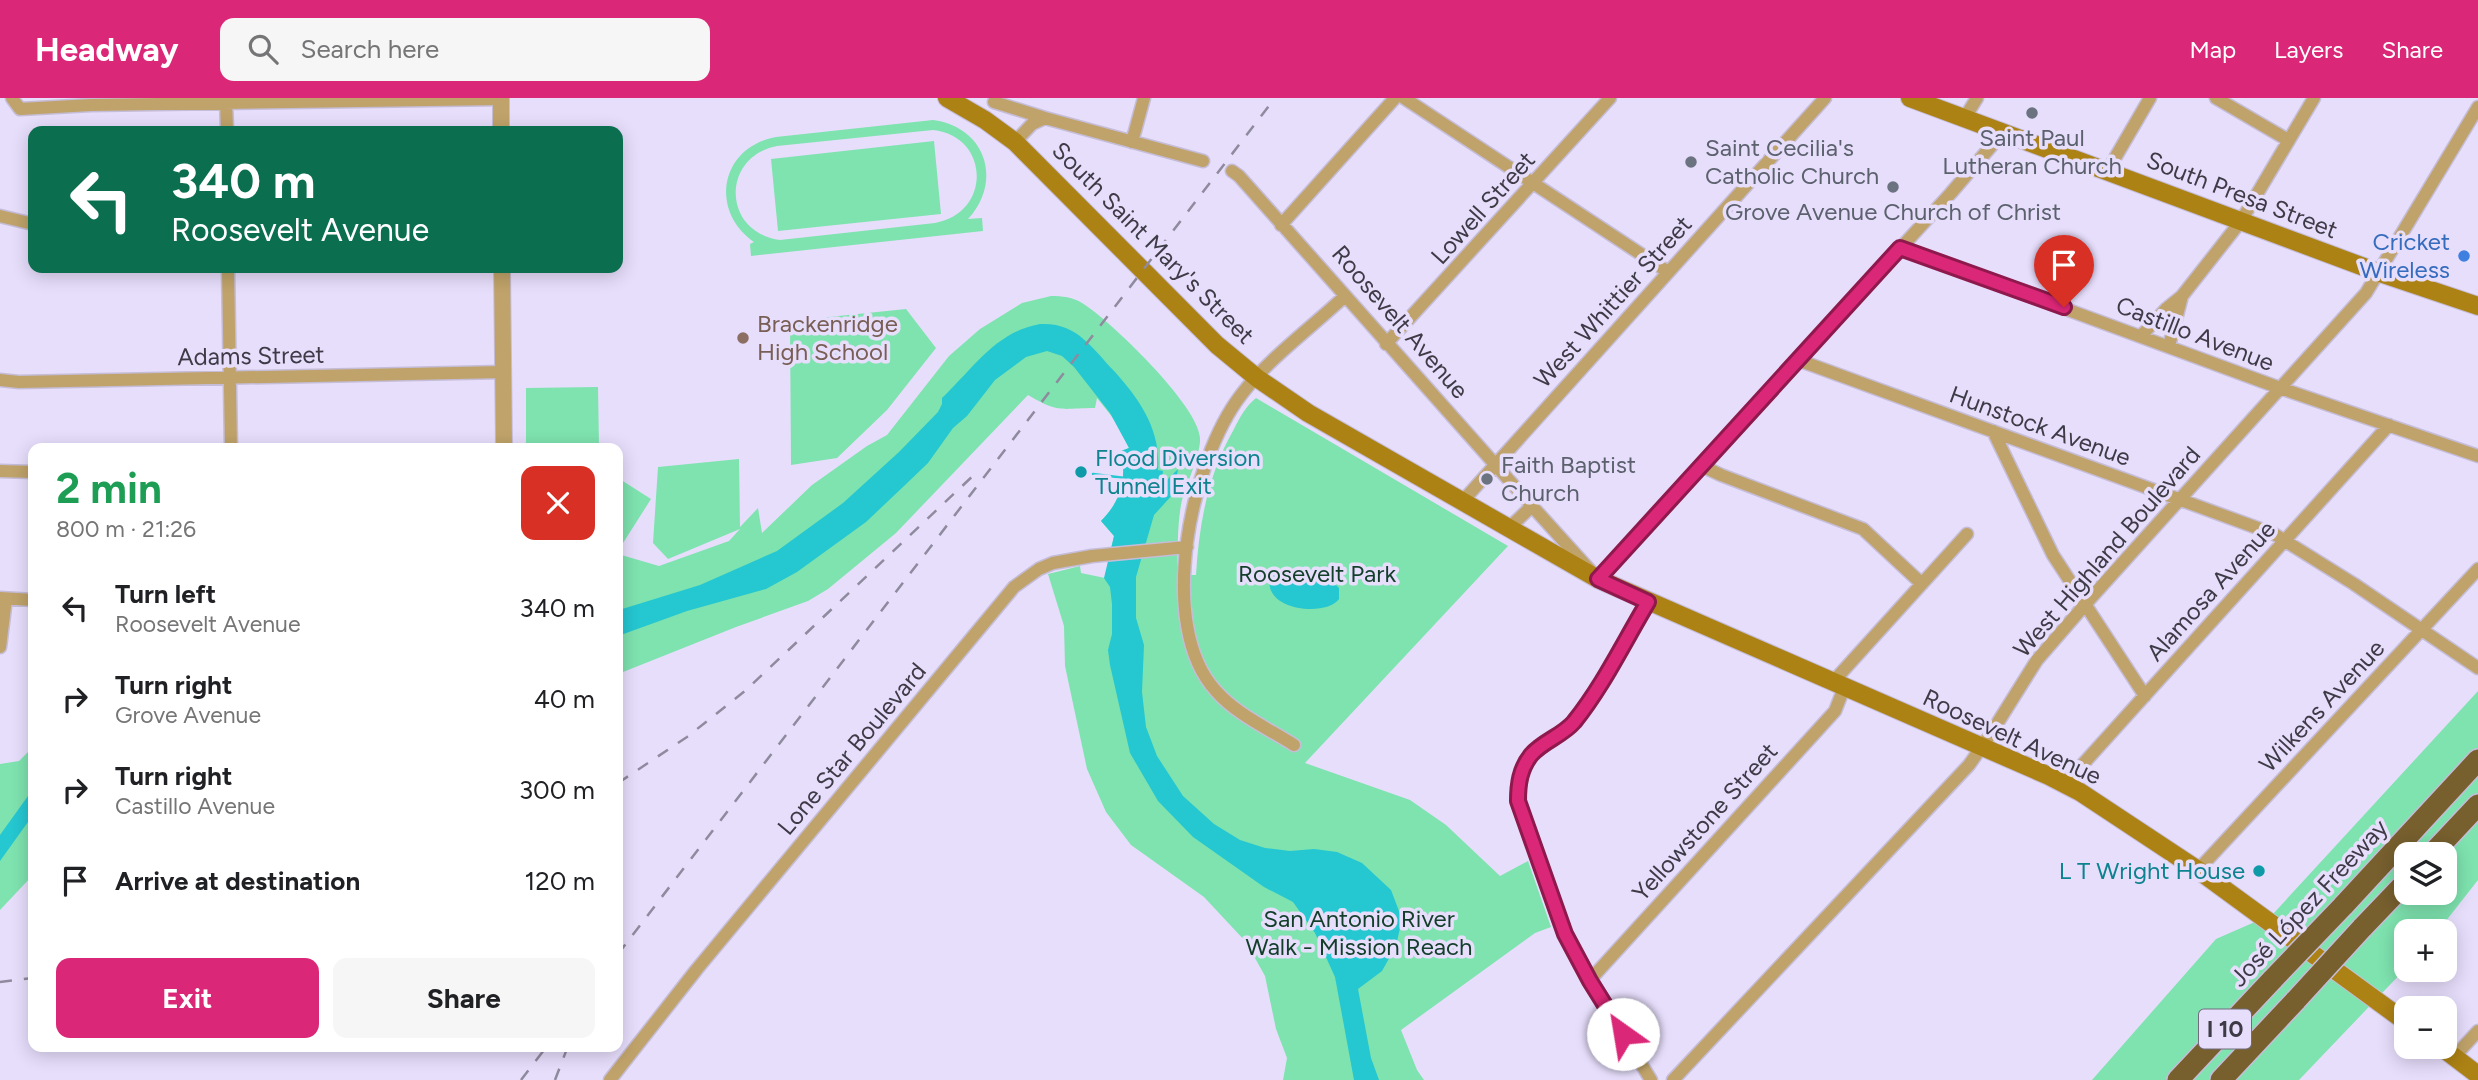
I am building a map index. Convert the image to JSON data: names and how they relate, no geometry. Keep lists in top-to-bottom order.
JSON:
{
  "streets": {
    "highway": ["José López Freeway", "I 10"],
    "main road": ["South Presa Street", "South Saint Mary's Street", "Roosevelt Avenue"],
    "street": [
      "Lowell Street",
      "West Whittier Street",
      "Castillo Avenue",
      "Adams Street",
      "Hunstock Avenue",
      "West Highland Boulevard",
      "Alamosa Avenue",
      "Wilkens Avenue",
      "Lone Star Boulevard",
      "Yellowstone Street"
    ]
  },
  "crossings": [
    ["South Presa Street", "West Highland Boulevard"],
    ["Lowell Street", "Roosevelt Avenue"],
    ["South Saint Mary's Street", "Roosevelt Avenue"],
    ["West Whittier Street", "Roosevelt Avenue"],
    ["Roosevelt Avenue", "West Highland Boulevard"],
    ["Roosevelt Avenue", "Alamosa Avenue"],
    ["Roosevelt Avenue", "Wilkens Avenue"],
    ["Roosevelt Avenue", "Yellowstone Street"],
    ["Castillo Avenue", "West Highland Boulevard"],
    ["Castillo Avenue", "Alamosa Avenue"],
    ["Hunstock Avenue", "West Highland Boulevard"],
    ["Hunstock Avenue", "Alamosa Avenue"],
    ["Hunstock Avenue", "Wilkens Avenue"]
  ],
  "parks": ["Roosevelt Park", "San Antonio River Walk - Mission Reach"],
  "places": [
    "Saint Paul Lutheran Church",
    "Saint Cecilia's Catholic Church",
    "Grove Avenue Church of Christ",
    "Cricket Wireless",
    "Brackenridge High School",
    "Flood Diversion Tunnel Exit",
    "Faith Baptist Church",
    "L T Wright House"
  ],
  "page": {
    "header": "Headway",
    "search": "Search here",
    "nav": ["Map", "Layers", "Share"],
    "turn": ["340 m", "Roosevelt Avenue"],
    "heading": ["2 min", "800 m · 21:26"],
    "list": [
      {
        "name": "Turn left",
        "note": "Roosevelt Avenue",
        "value": "340 m"
      },
      {
        "name": "Turn right",
        "note": "Grove Avenue",
        "value": "40 m"
      },
      {
        "name": "Turn right",
        "note": "Castillo Avenue",
        "value": "300 m"
      },
      {
        "name": "Arrive at destination",
        "value": "120 m"
      }
    ],
    "map_buttons": ["+", "−"],
    "buttons": ["Exit", "Share"]
  }
}
